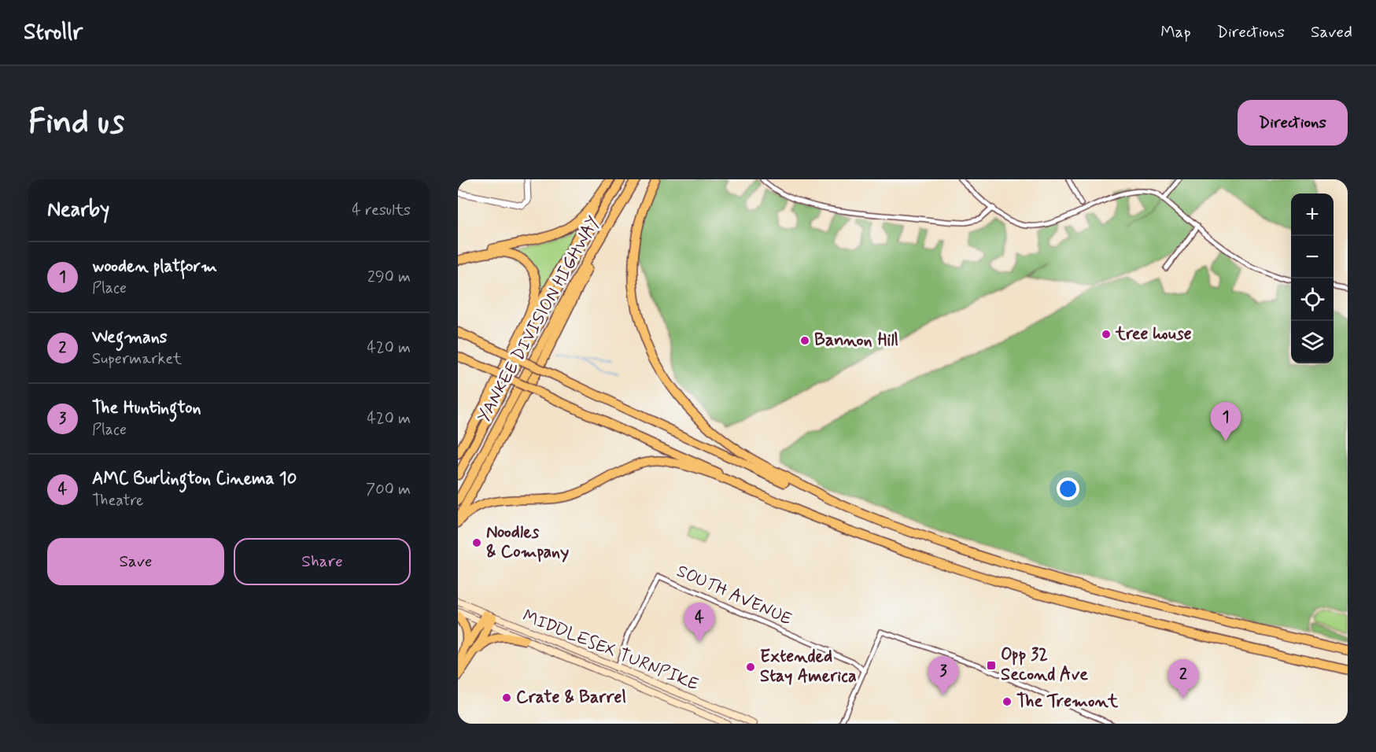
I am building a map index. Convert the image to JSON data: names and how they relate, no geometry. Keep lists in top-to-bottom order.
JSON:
{
  "streets": {
    "highway": ["YANKEE DIVISION HIGHWAY"],
    "main road": ["MIDDLESEX TURNPIKE"],
    "street": ["SOUTH AVENUE"]
  },
  "crossings": [
    ["SOUTH AVENUE", "MIDDLESEX TURNPIKE"]
  ],
  "places": {
    "other": [
      "tree house",
      "Bannon Hill",
      "Noodles & Company",
      "Extended Stay America",
      "Crate & Barrel",
      "The Tremont"
    ],
    "transit": ["Opp 32 Second Ave"]
  },
  "page": {
    "header": "Strollr",
    "nav": ["Map", "Directions", "Saved"],
    "buttons": [
      "Directions",
      ["Save", "Share"]
    ],
    "title": "Find us",
    "heading": ["Nearby", "4 results"],
    "map_buttons": ["+", "−"],
    "list": [
      {
        "mark": "1",
        "name": "wooden platform",
        "note": "Place",
        "value": "290 m"
      },
      {
        "mark": "2",
        "name": "Wegmans",
        "note": "Supermarket",
        "value": "420 m"
      },
      {
        "mark": "3",
        "name": "The Huntington",
        "note": "Place",
        "value": "420 m"
      },
      {
        "mark": "4",
        "name": "AMC Burlington Cinema 10",
        "note": "Theatre",
        "value": "700 m"
      }
    ],
    "pins": [
      "1",
      "4",
      "3",
      "2"
    ]
  }
}
